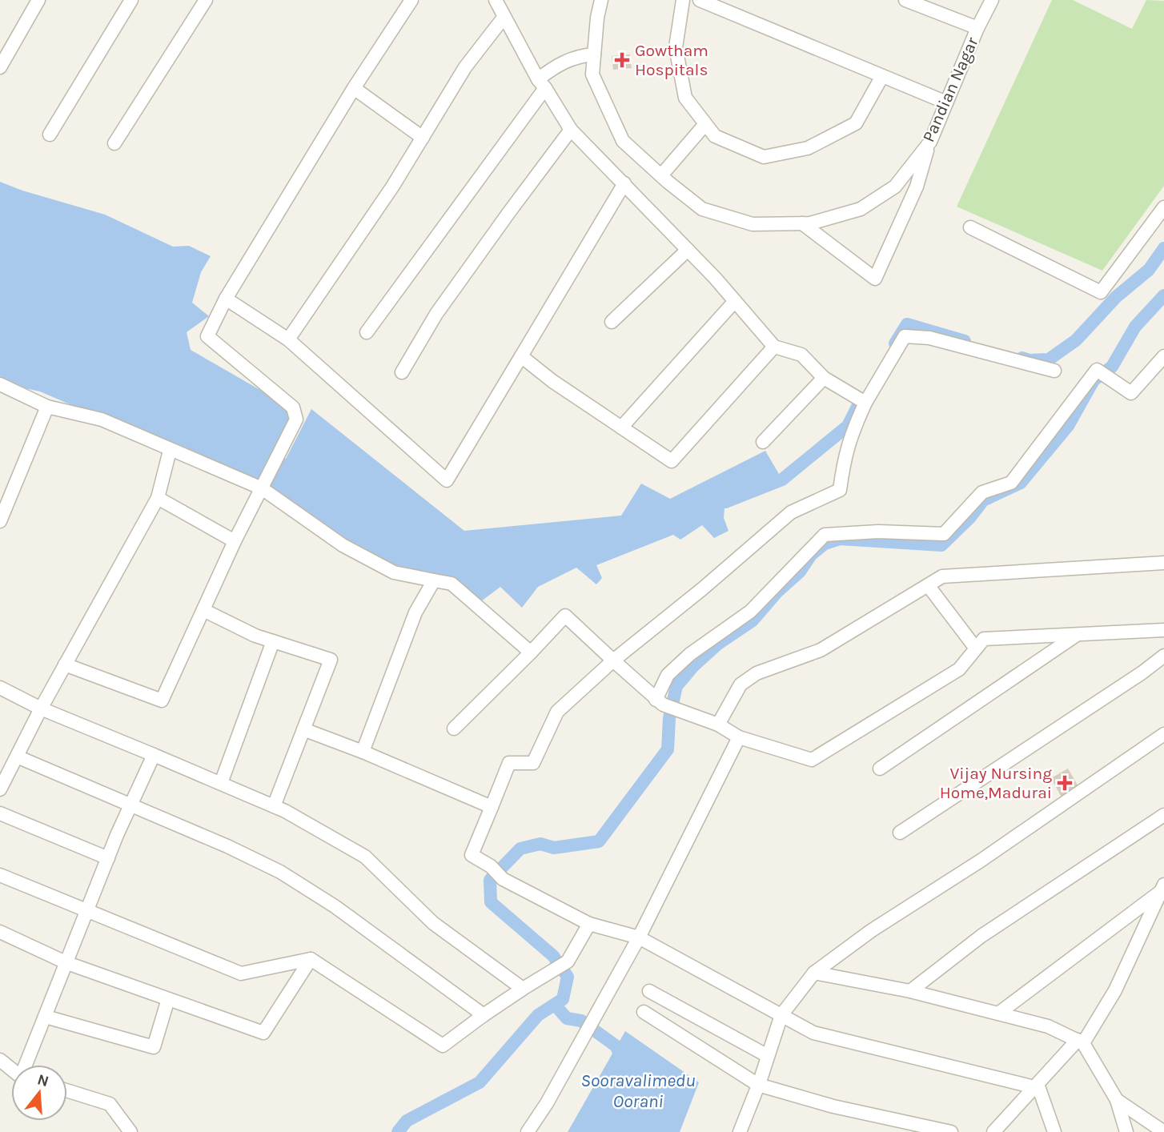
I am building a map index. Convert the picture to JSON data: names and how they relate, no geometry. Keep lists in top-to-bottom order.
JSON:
{
  "streets": {
    "street": ["Pandian Nagar"]
  },
  "water": ["Sooravalimedu Oorani"],
  "places": {
    "health": ["Gowtham Hospitals", "Vijay Nursing Home,Madurai"]
  },
  "north": "top"
}
